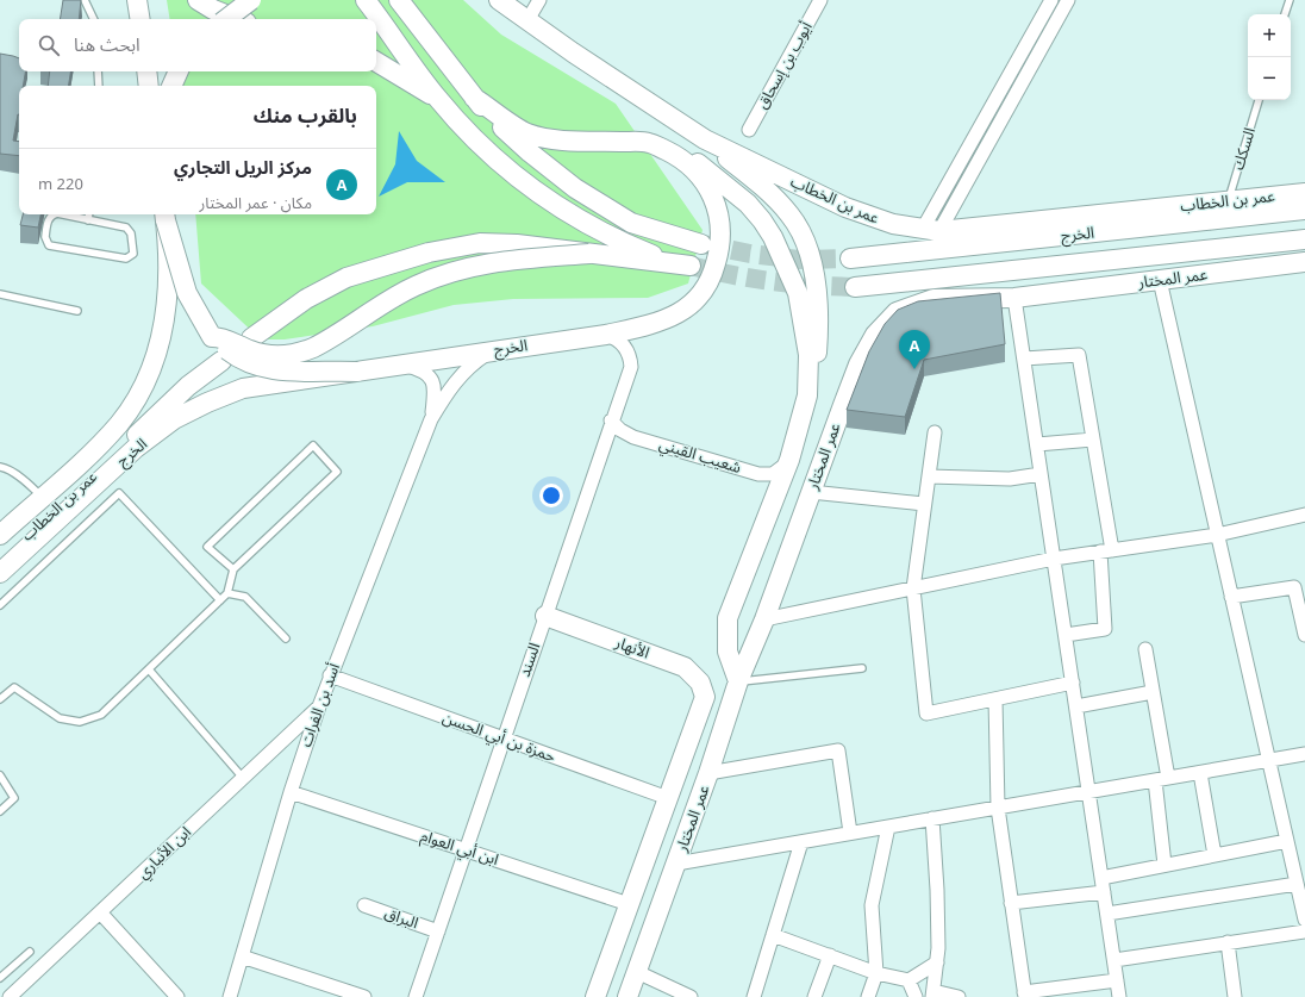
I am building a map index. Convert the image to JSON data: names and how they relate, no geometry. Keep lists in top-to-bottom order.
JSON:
{
  "streets": {
    "main road": [
      "عمر بن الخطاب",
      "الخرج",
      "عمر المختار",
      "الأنهار"
    ],
    "street": [
      "أيوب بن إسحاق",
      "شعيب القيني",
      "السند",
      "أسد بن الفرات",
      "حمزة بن أبي الحسن",
      "ابن أبي العوام",
      "ابن الأنباري",
      "البراق"
    ],
    "lane": ["السكك"]
  },
  "crossings": [
    ["السكك", "عمر بن الخطاب"],
    ["عمر بن الخطاب", "الخرج"],
    ["الخرج", "السند"],
    ["الخرج", "أسد بن الفرات"],
    ["عمر المختار", "الأنهار"],
    ["عمر المختار", "حمزة بن أبي الحسن"],
    ["عمر المختار", "ابن أبي العوام"],
    ["شعيب القيني", "السند"],
    ["الأنهار", "السند"],
    ["السند", "حمزة بن أبي الحسن"],
    ["السند", "ابن أبي العوام"],
    ["السند", "البراق"],
    ["أسد بن الفرات", "حمزة بن أبي الحسن"],
    ["أسد بن الفرات", "ابن أبي العوام"],
    ["أسد بن الفرات", "ابن الأنباري"]
  ],
  "page": {
    "map_buttons": ["+", "−"],
    "search": "ابحث هنا",
    "heading": "بالقرب منك",
    "list": [
      {
        "mark": "A",
        "name": "مركز الريل التجاري",
        "note": "مكان · عمر المختار",
        "value": "220 m"
      }
    ],
    "pins": "A"
  }
}
